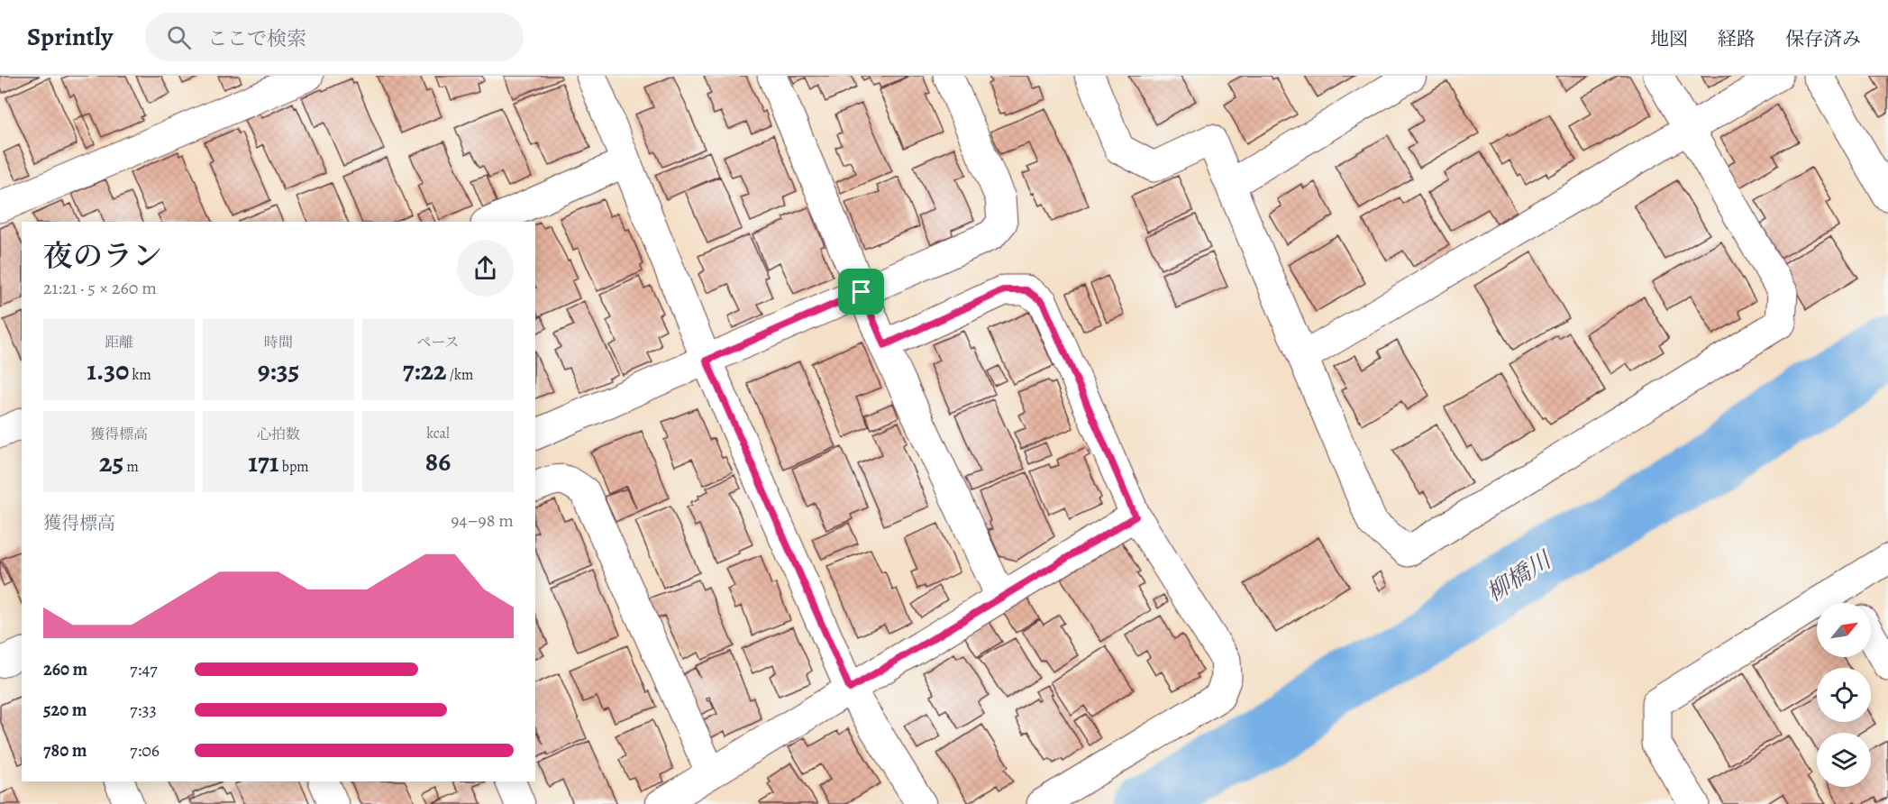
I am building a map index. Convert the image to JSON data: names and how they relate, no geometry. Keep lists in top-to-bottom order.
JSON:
{
  "water": ["柳橋川"],
  "north": "top right",
  "page": {
    "header": "Sprintly",
    "search": "ここで検索",
    "nav": ["地図", "経路", "保存済み"],
    "heading": ["夜のラン", "21:21 · 5 × 260 m"],
    "stats": [
      ["距離", "1.30 km"],
      ["時間", "9:35"],
      ["ペース", "7:22 /km"],
      ["獲得標高", "25 m"],
      ["心拍数", "171 bpm"],
      ["kcal", "86"]
    ],
    "chart": ["獲得標高", "94–98 m"],
    "list": [
      {
        "name": "260 m",
        "note": "7:47"
      },
      {
        "name": "520 m",
        "note": "7:33"
      },
      {
        "name": "780 m",
        "note": "7:06"
      }
    ]
  }
}
